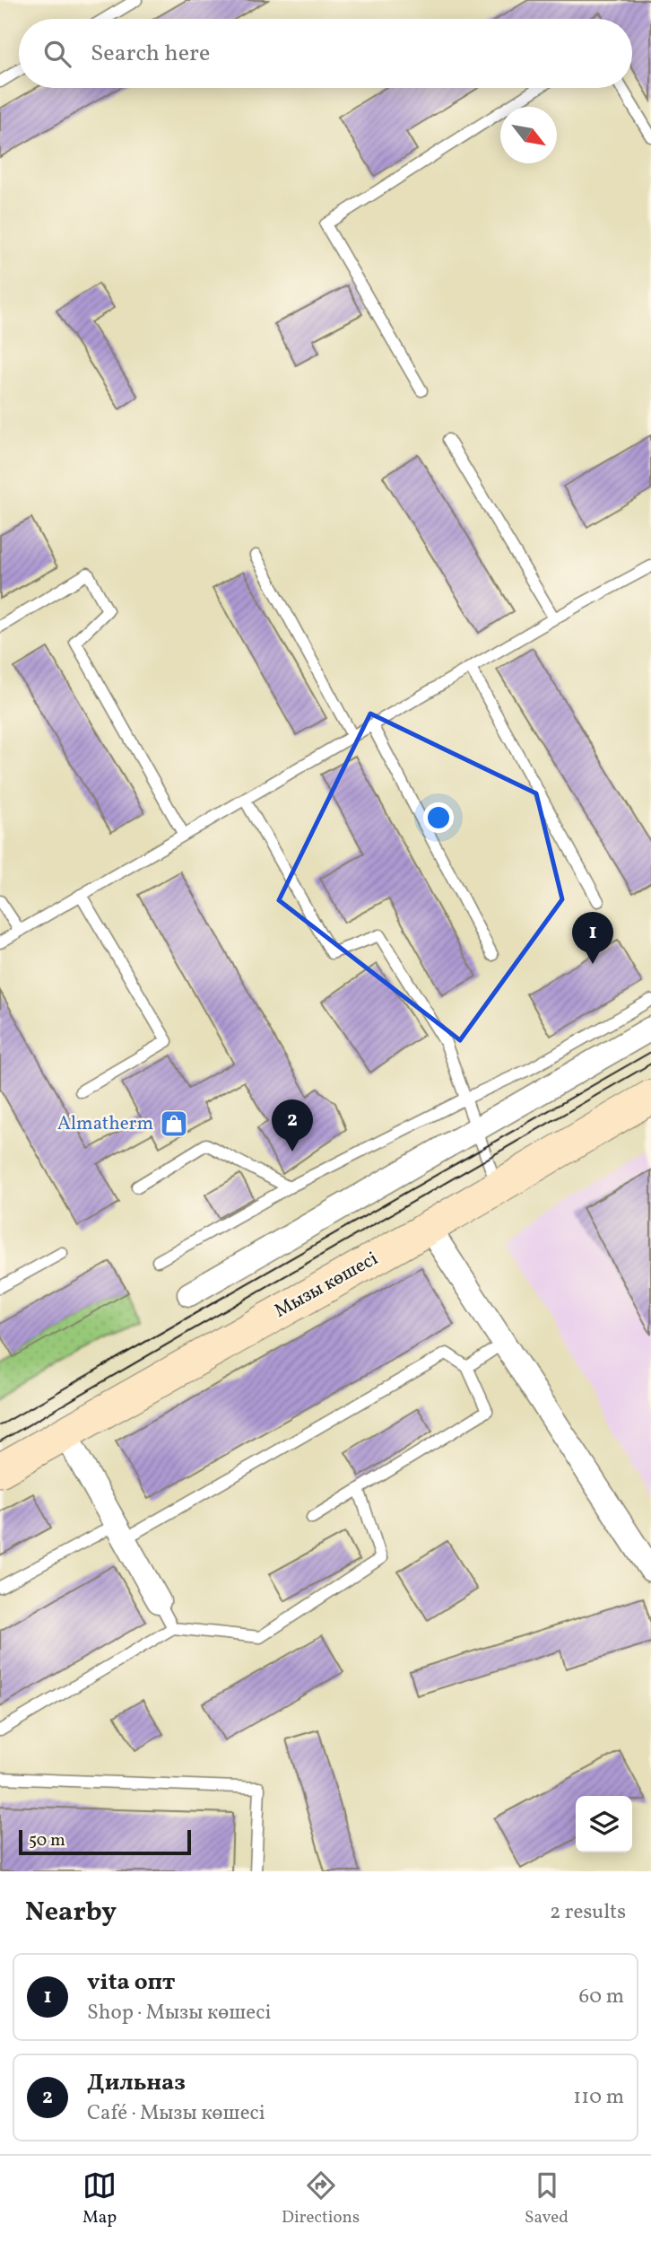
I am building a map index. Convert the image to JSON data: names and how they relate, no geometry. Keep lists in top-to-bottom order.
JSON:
{
  "streets": {
    "main road": ["Мызы көшесі"]
  },
  "places": {
    "shop": ["Almatherm"]
  },
  "scale_bar": "50 m",
  "north": "bottom right",
  "page": {
    "search": "Search here",
    "pins": ["1", "2"],
    "scale": "50 m",
    "heading": ["Nearby", "2 results"],
    "list": [
      {
        "mark": "1",
        "name": "vita опт",
        "note": "Shop · Мызы көшесі",
        "value": "60 m"
      },
      {
        "mark": "2",
        "name": "Дильназ",
        "note": "Café · Мызы көшесі",
        "value": "110 m"
      }
    ],
    "nav": ["Map", "Directions", "Saved"]
  }
}
